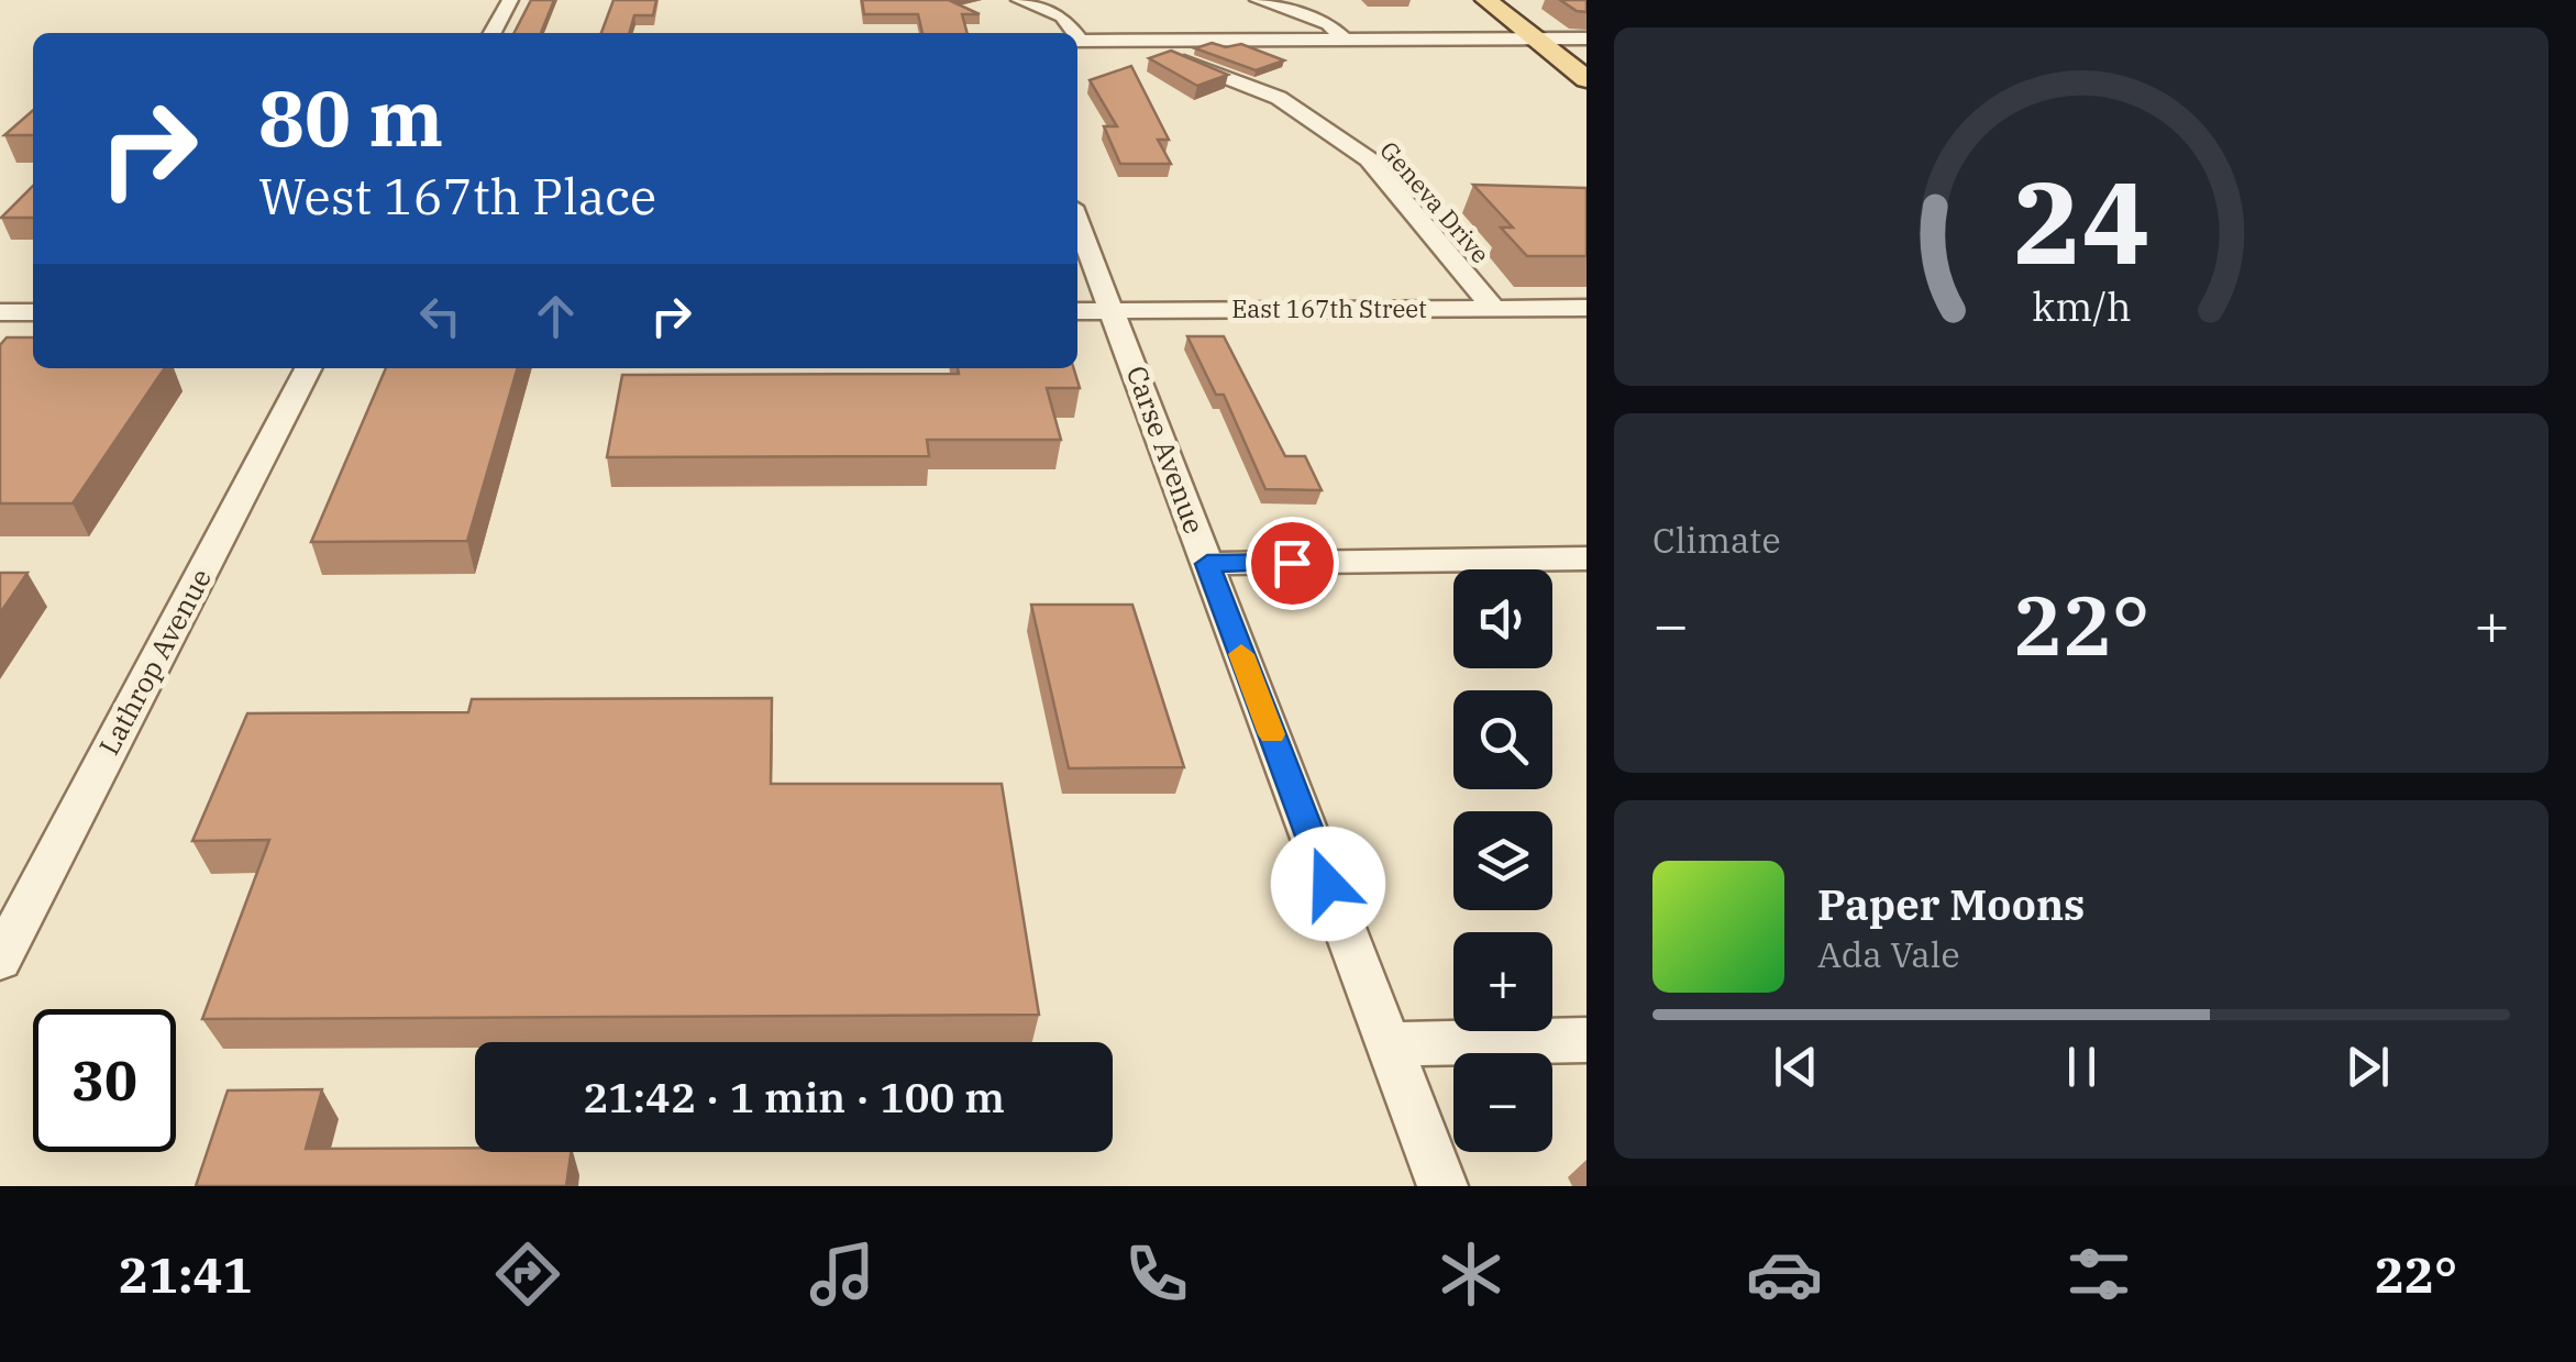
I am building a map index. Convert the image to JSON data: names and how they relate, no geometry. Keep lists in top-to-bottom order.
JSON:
{
  "streets": {
    "street": [
      "Geneva Drive",
      "East 167th Street",
      "Carse Avenue",
      "Lathrop Avenue"
    ]
  },
  "crossings": [
    ["Geneva Drive", "East 167th Street"],
    ["East 167th Street", "Carse Avenue"]
  ],
  "page": {
    "turn": ["80 m", "West 167th Place"],
    "tile": "Climate",
    "map_buttons": ["+", "−"],
    "heat": ["−", "22°", "+"],
    "song": ["Paper Moons", "Ada Vale"],
    "limit": "30",
    "trip": "21:42 · 1 min · 100 m",
    "tabs": ["21:41", "22°"],
    "gauge": ["24", "km/h"]
  }
}
